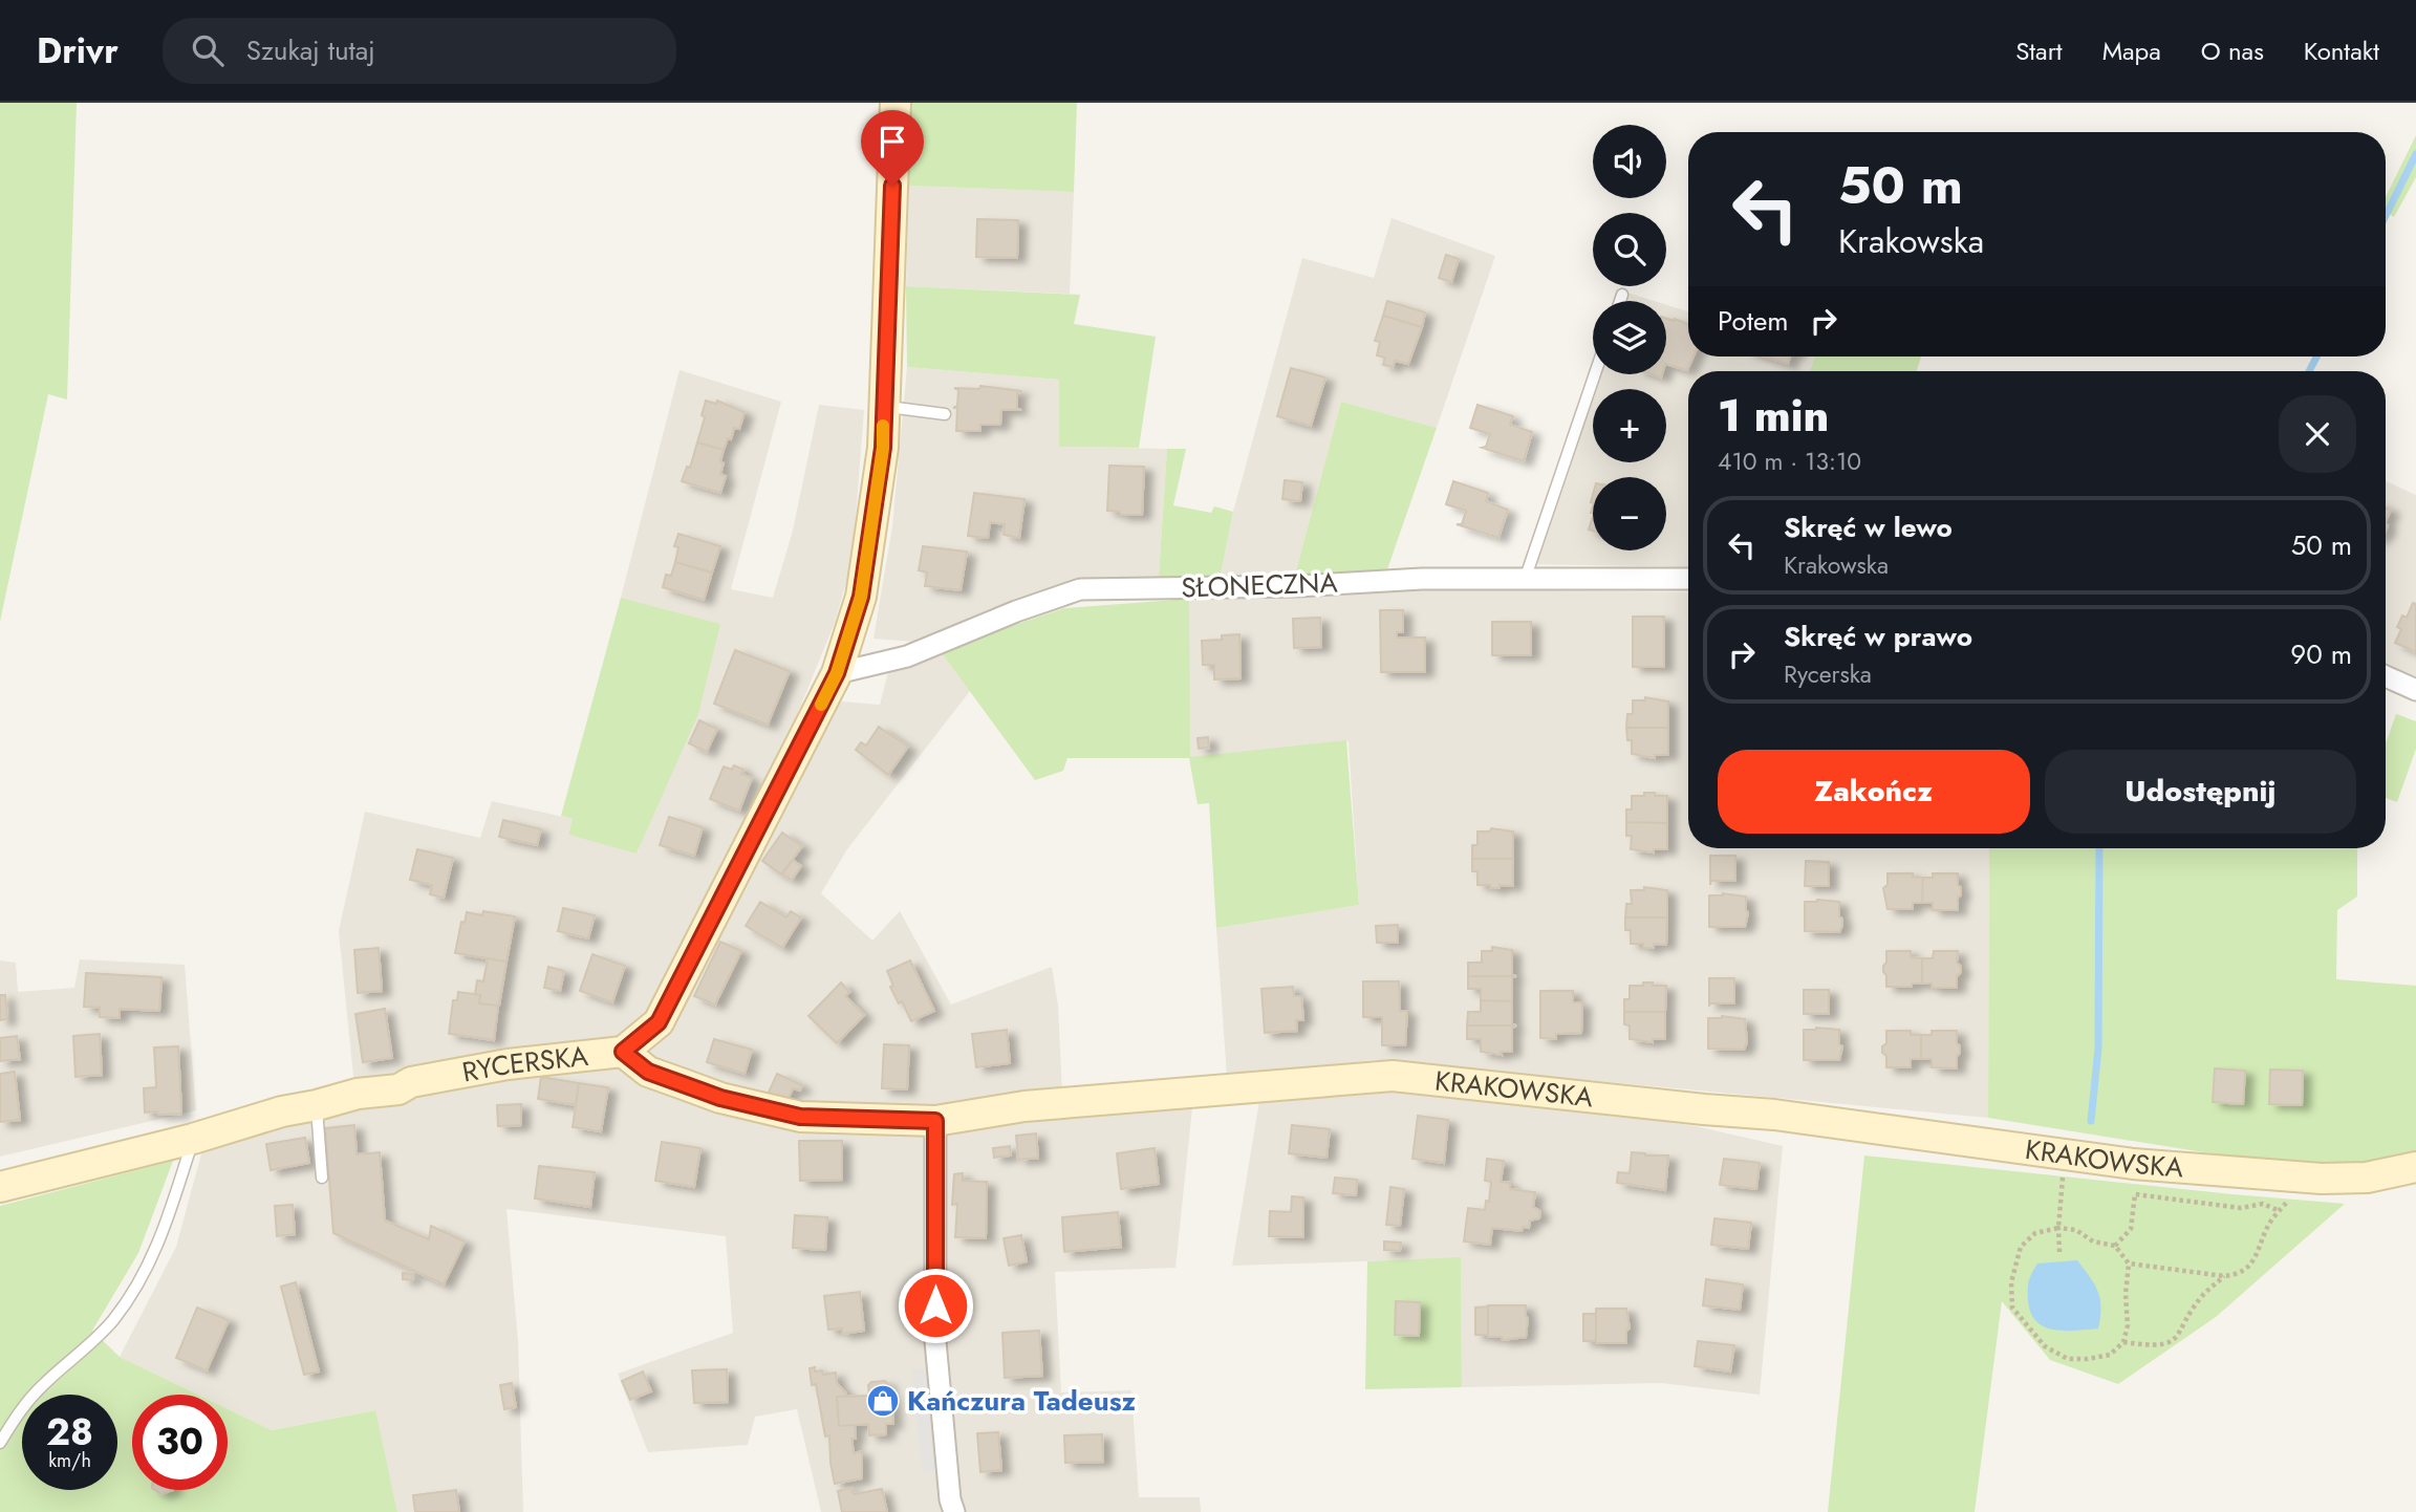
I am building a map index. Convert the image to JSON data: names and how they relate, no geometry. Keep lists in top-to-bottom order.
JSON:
{
  "streets": {
    "street": ["SŁONECZNA", "RYCERSKA", "KRAKOWSKA"]
  },
  "crossings": [
    ["SŁONECZNA", "RYCERSKA"],
    ["RYCERSKA", "KRAKOWSKA"]
  ],
  "places": {
    "shop": ["Kańczura Tadeusz"]
  },
  "page": {
    "header": "Drivr",
    "search": "Szukaj tutaj",
    "nav": [
      "Start",
      "Mapa",
      "O nas",
      "Kontakt"
    ],
    "map_buttons": ["+", "−"],
    "turn": ["50 m", "Krakowska"],
    "then": "Potem",
    "heading": ["1 min", "410 m · 13:10"],
    "list": [
      {
        "name": "Skręć w lewo",
        "note": "Krakowska",
        "value": "50 m"
      },
      {
        "name": "Skręć w prawo",
        "note": "Rycerska",
        "value": "90 m"
      }
    ],
    "buttons": ["Zakończ", "Udostępnij"],
    "speed": "28 km/h",
    "limit": "30"
  }
}
